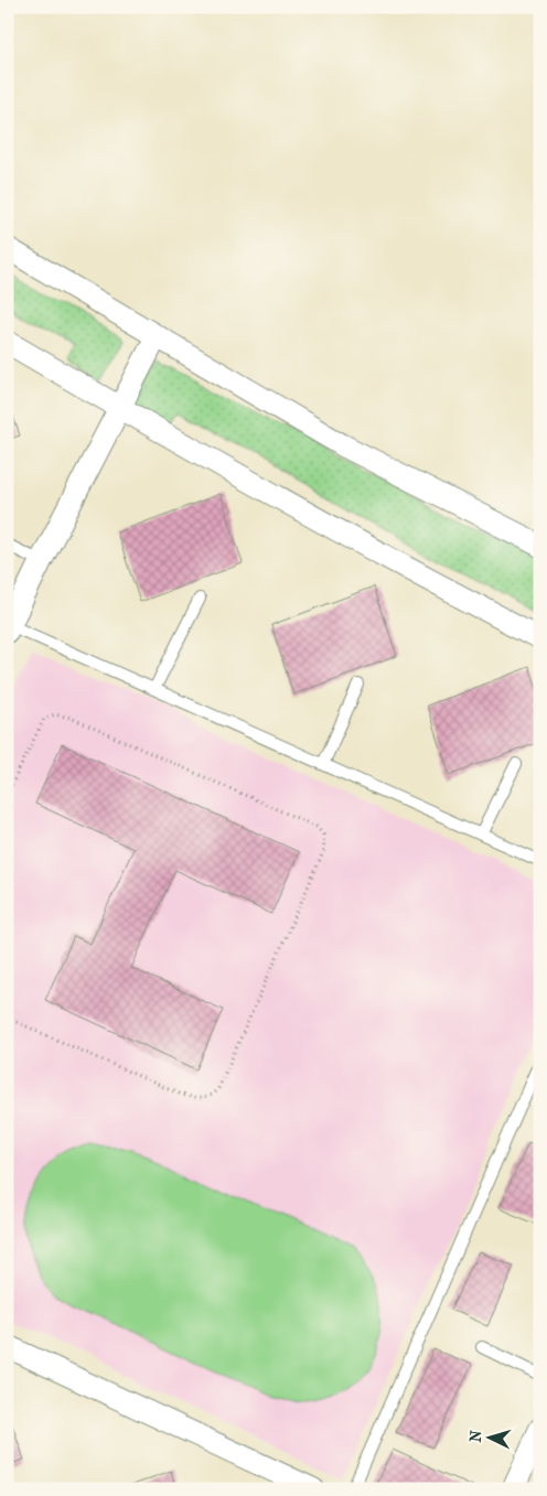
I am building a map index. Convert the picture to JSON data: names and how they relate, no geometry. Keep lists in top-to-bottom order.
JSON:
{
  "north": "left"
}
